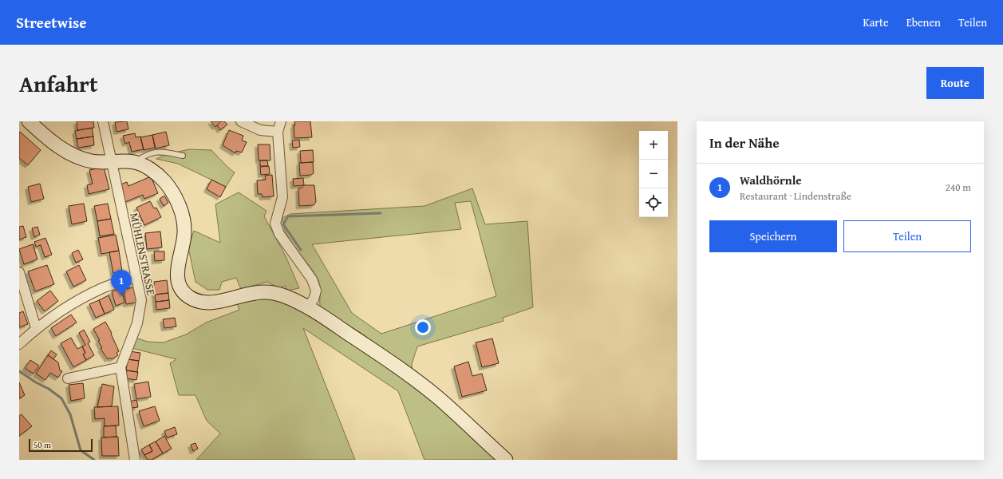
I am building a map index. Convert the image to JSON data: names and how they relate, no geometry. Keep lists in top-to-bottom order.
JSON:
{
  "streets": {
    "street": ["MÜHLENSTRASSE"]
  },
  "scale_bar": "50 m",
  "page": {
    "header": "Streetwise",
    "nav": ["Karte", "Ebenen", "Teilen"],
    "title": "Anfahrt",
    "buttons": [
      "Route",
      ["Speichern", "Teilen"]
    ],
    "heading": "In der Nähe",
    "map_buttons": ["+", "−"],
    "list": [
      {
        "mark": "1",
        "name": "Waldhörnle",
        "note": "Restaurant · Lindenstraße",
        "value": "240 m"
      }
    ],
    "pins": "1",
    "scale": "50 m"
  }
}
